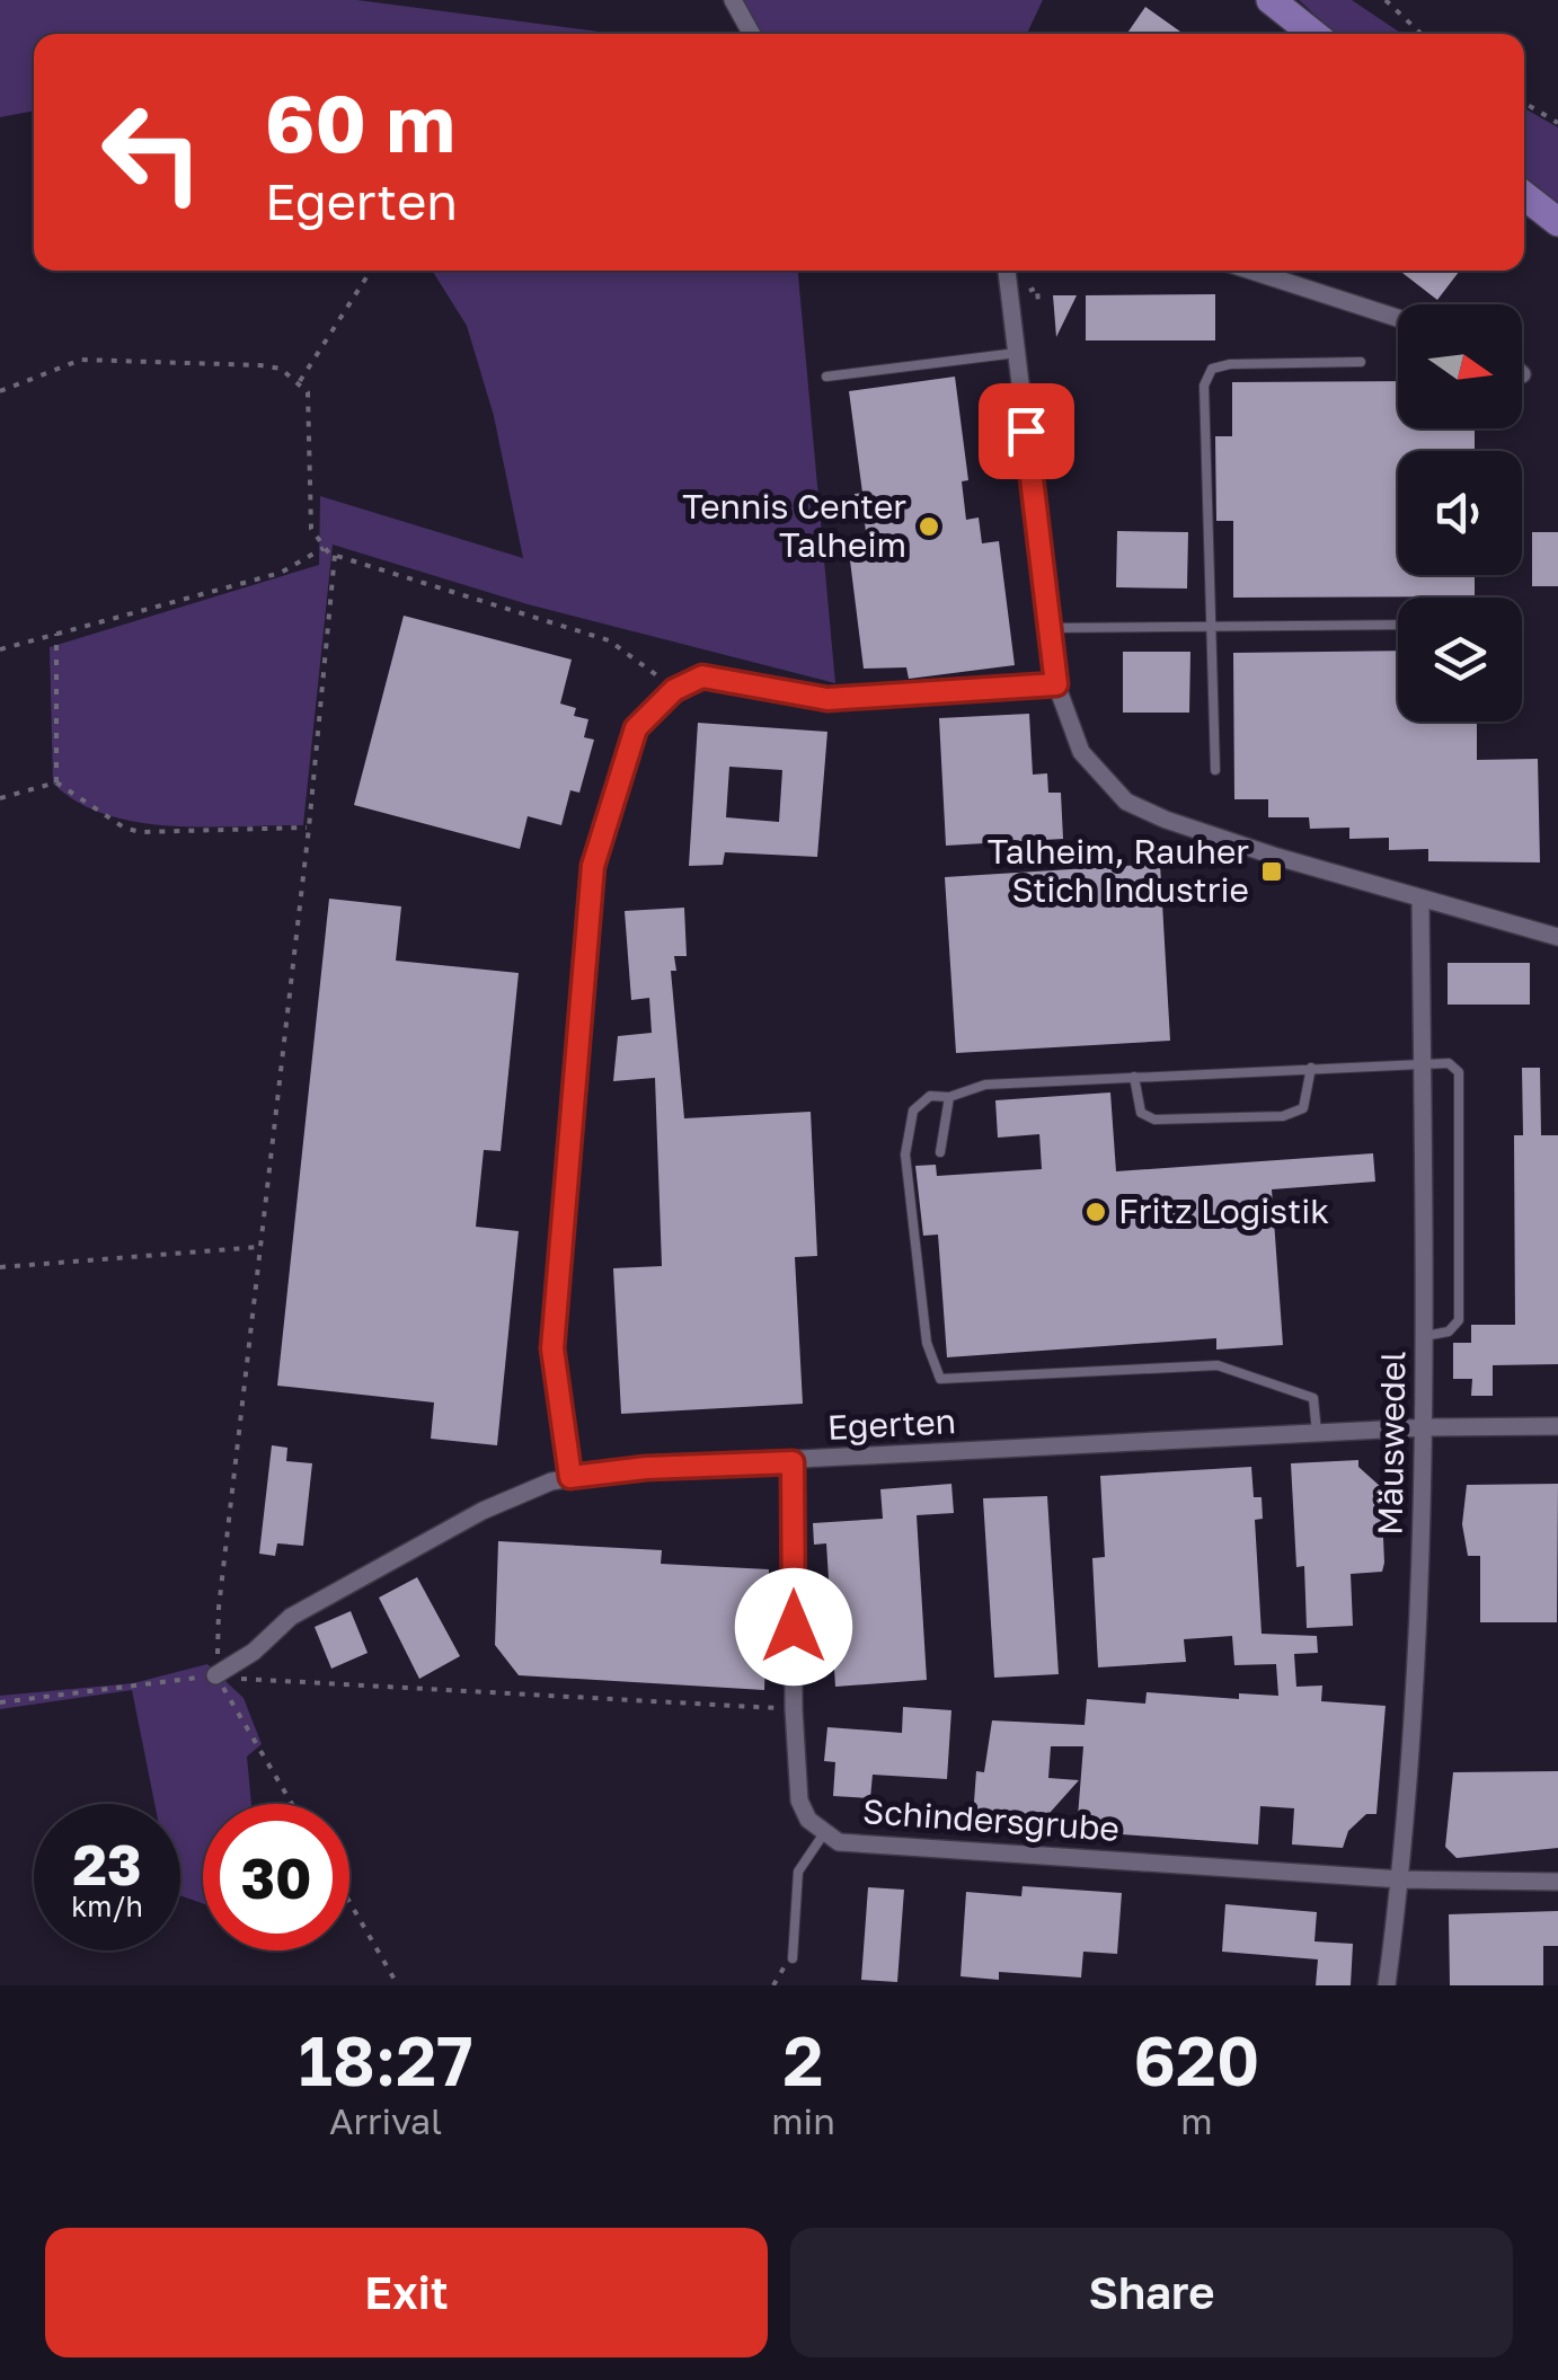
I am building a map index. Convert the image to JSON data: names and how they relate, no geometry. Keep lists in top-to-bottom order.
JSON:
{
  "streets": {
    "street": ["Egerten", "Mäuswedel", "Schindersgrube"]
  },
  "crossings": [
    ["Egerten", "Mäuswedel"],
    ["Egerten", "Schindersgrube"],
    ["Mäuswedel", "Schindersgrube"]
  ],
  "places": {
    "other": ["Tennis Center Talheim", "Fritz Logistik"],
    "transit": ["Talheim, Rauher Stich Industrie"]
  },
  "north": "right",
  "page": {
    "turn": ["60 m", "Egerten"],
    "speed": "23 km/h",
    "limit": "30",
    "eta": [
      "18:27",
      "Arrival",
      "2",
      "min",
      "620",
      "m"
    ],
    "buttons": ["Exit", "Share"]
  }
}
